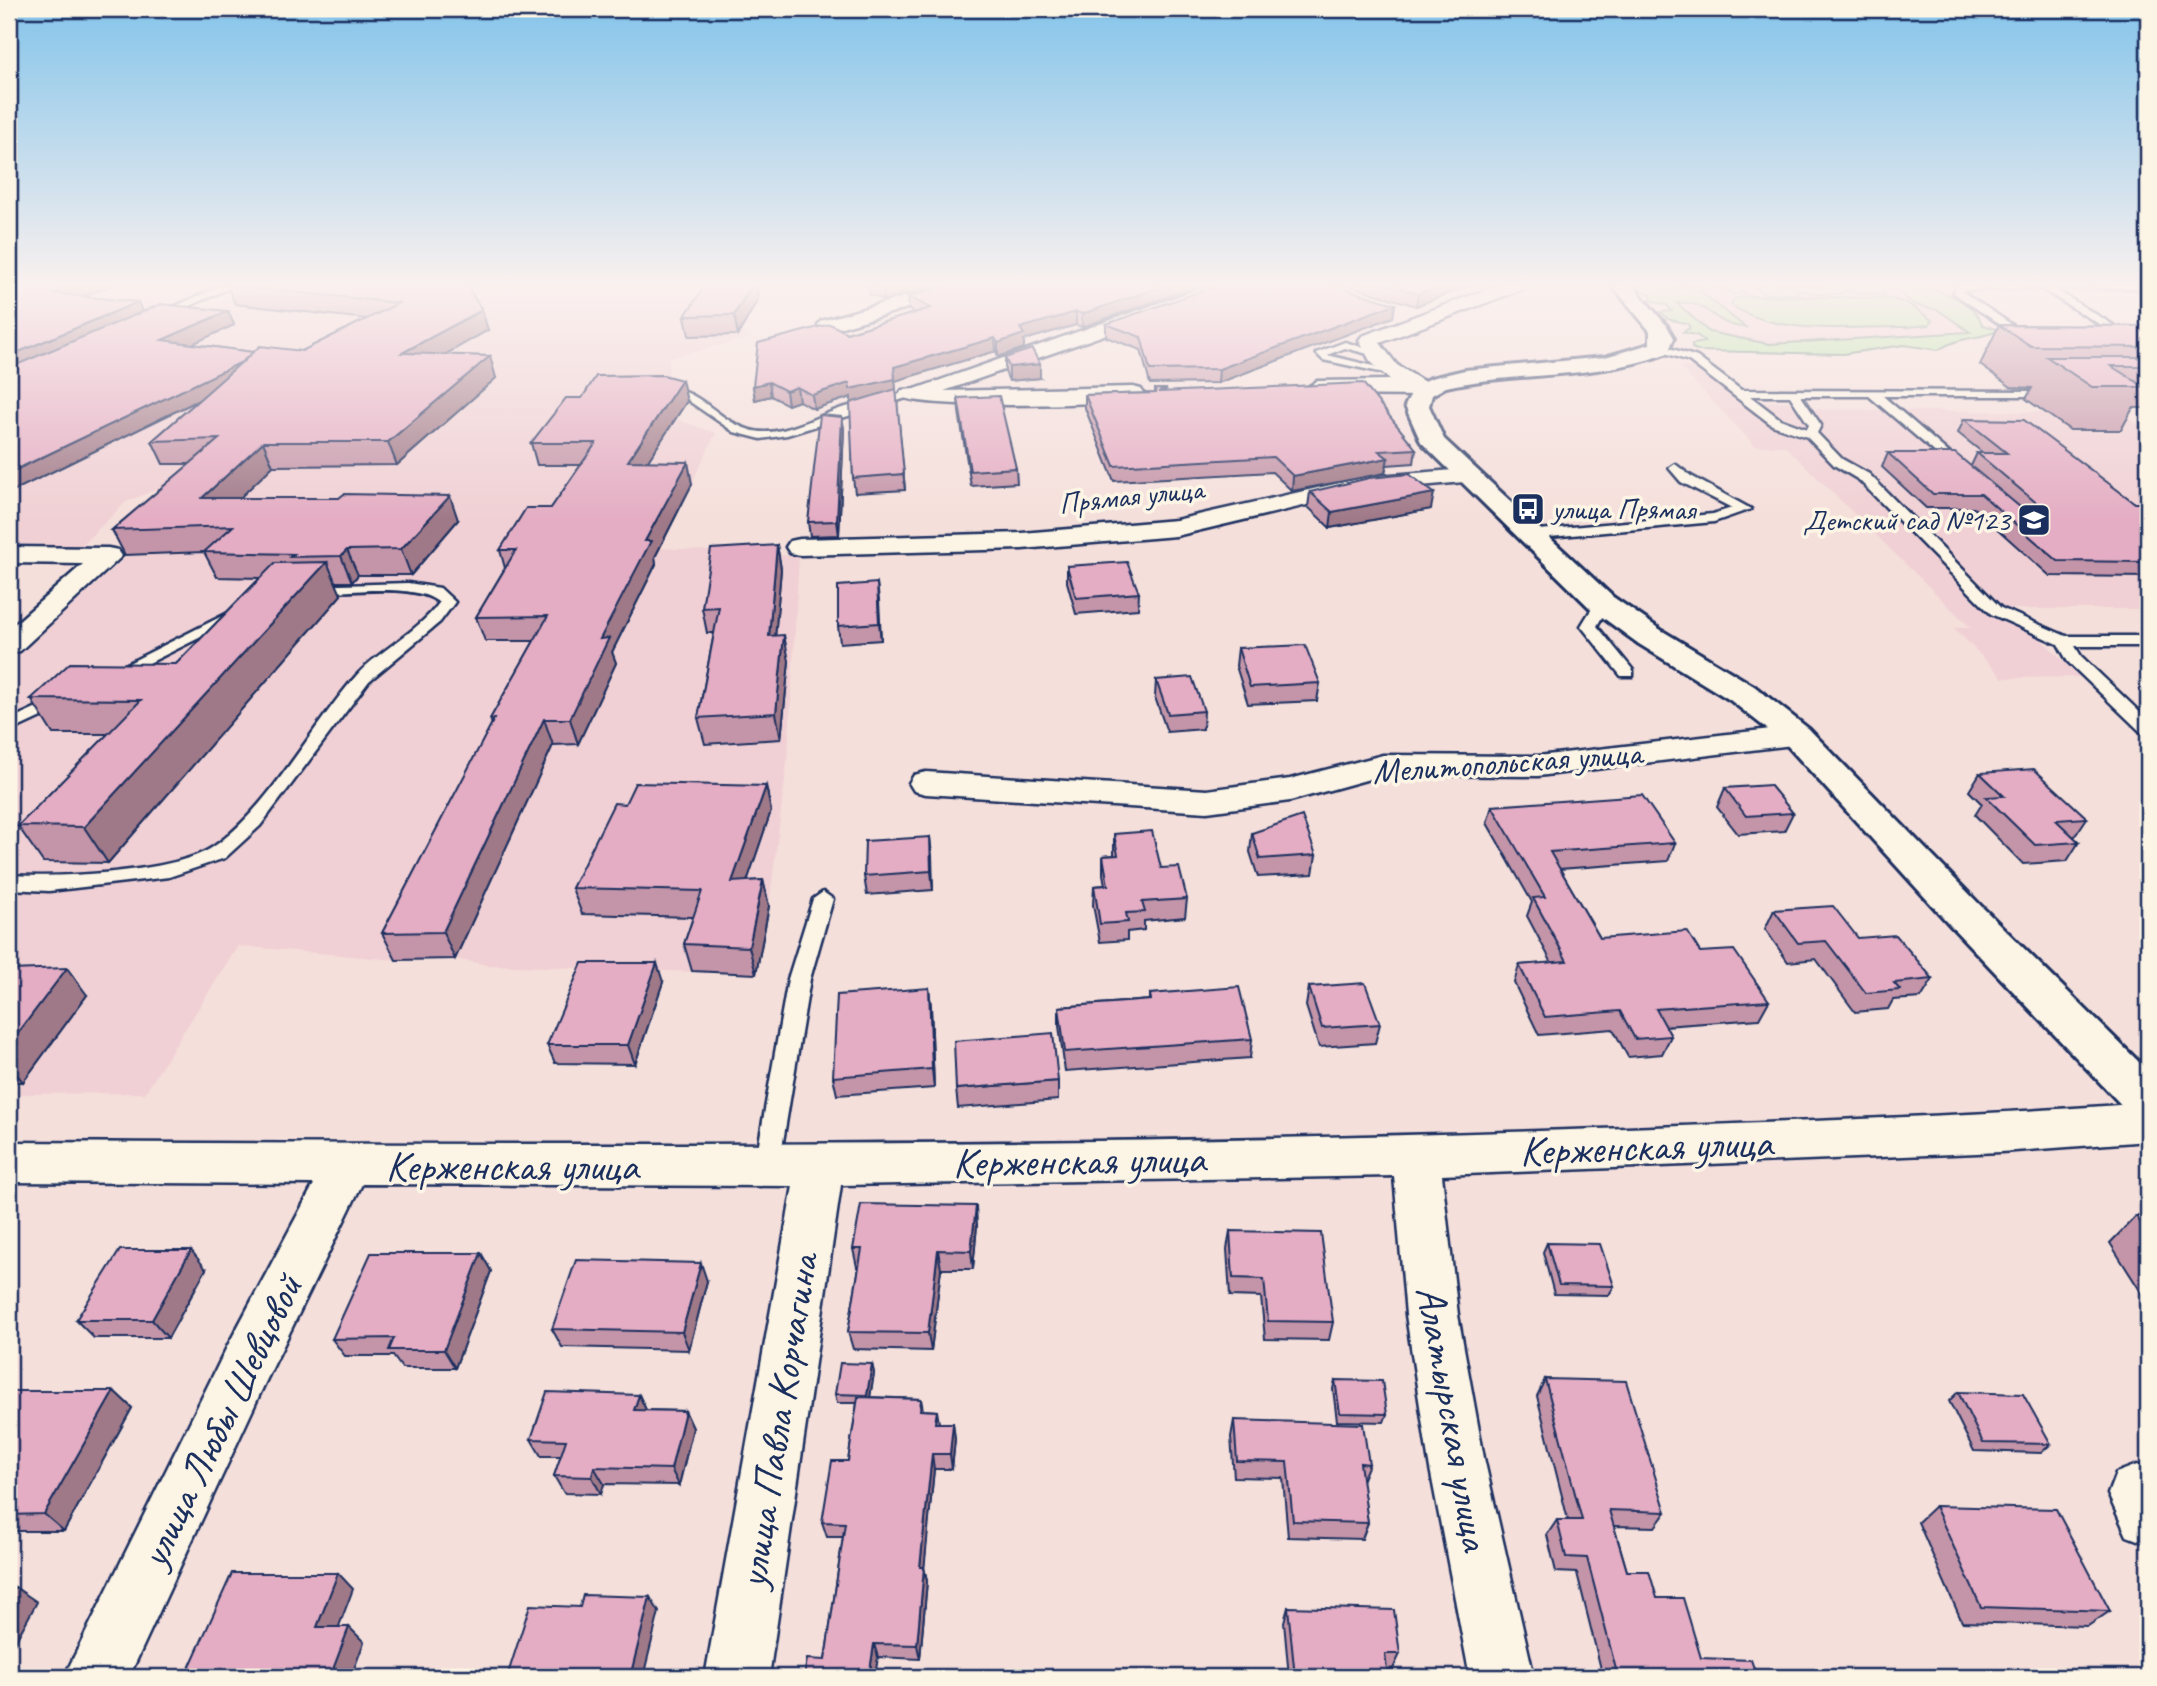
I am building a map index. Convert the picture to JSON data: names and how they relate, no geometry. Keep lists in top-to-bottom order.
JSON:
{
  "streets": {
    "street": [
      "Прямая улица",
      "Мелитопольская улица",
      "Керженская улица",
      "Алатырская улица",
      "улица Любы Шевцовой",
      "улица Павла Корчагина"
    ]
  },
  "crossings": [
    ["Керженская улица", "Алатырская улица"],
    ["Керженская улица", "улица Любы Шевцовой"],
    ["Керженская улица", "улица Павла Корчагина"]
  ],
  "places": {
    "bus stop": ["улица Прямая"],
    "school or university": ["Детский сад №123"]
  }
}
